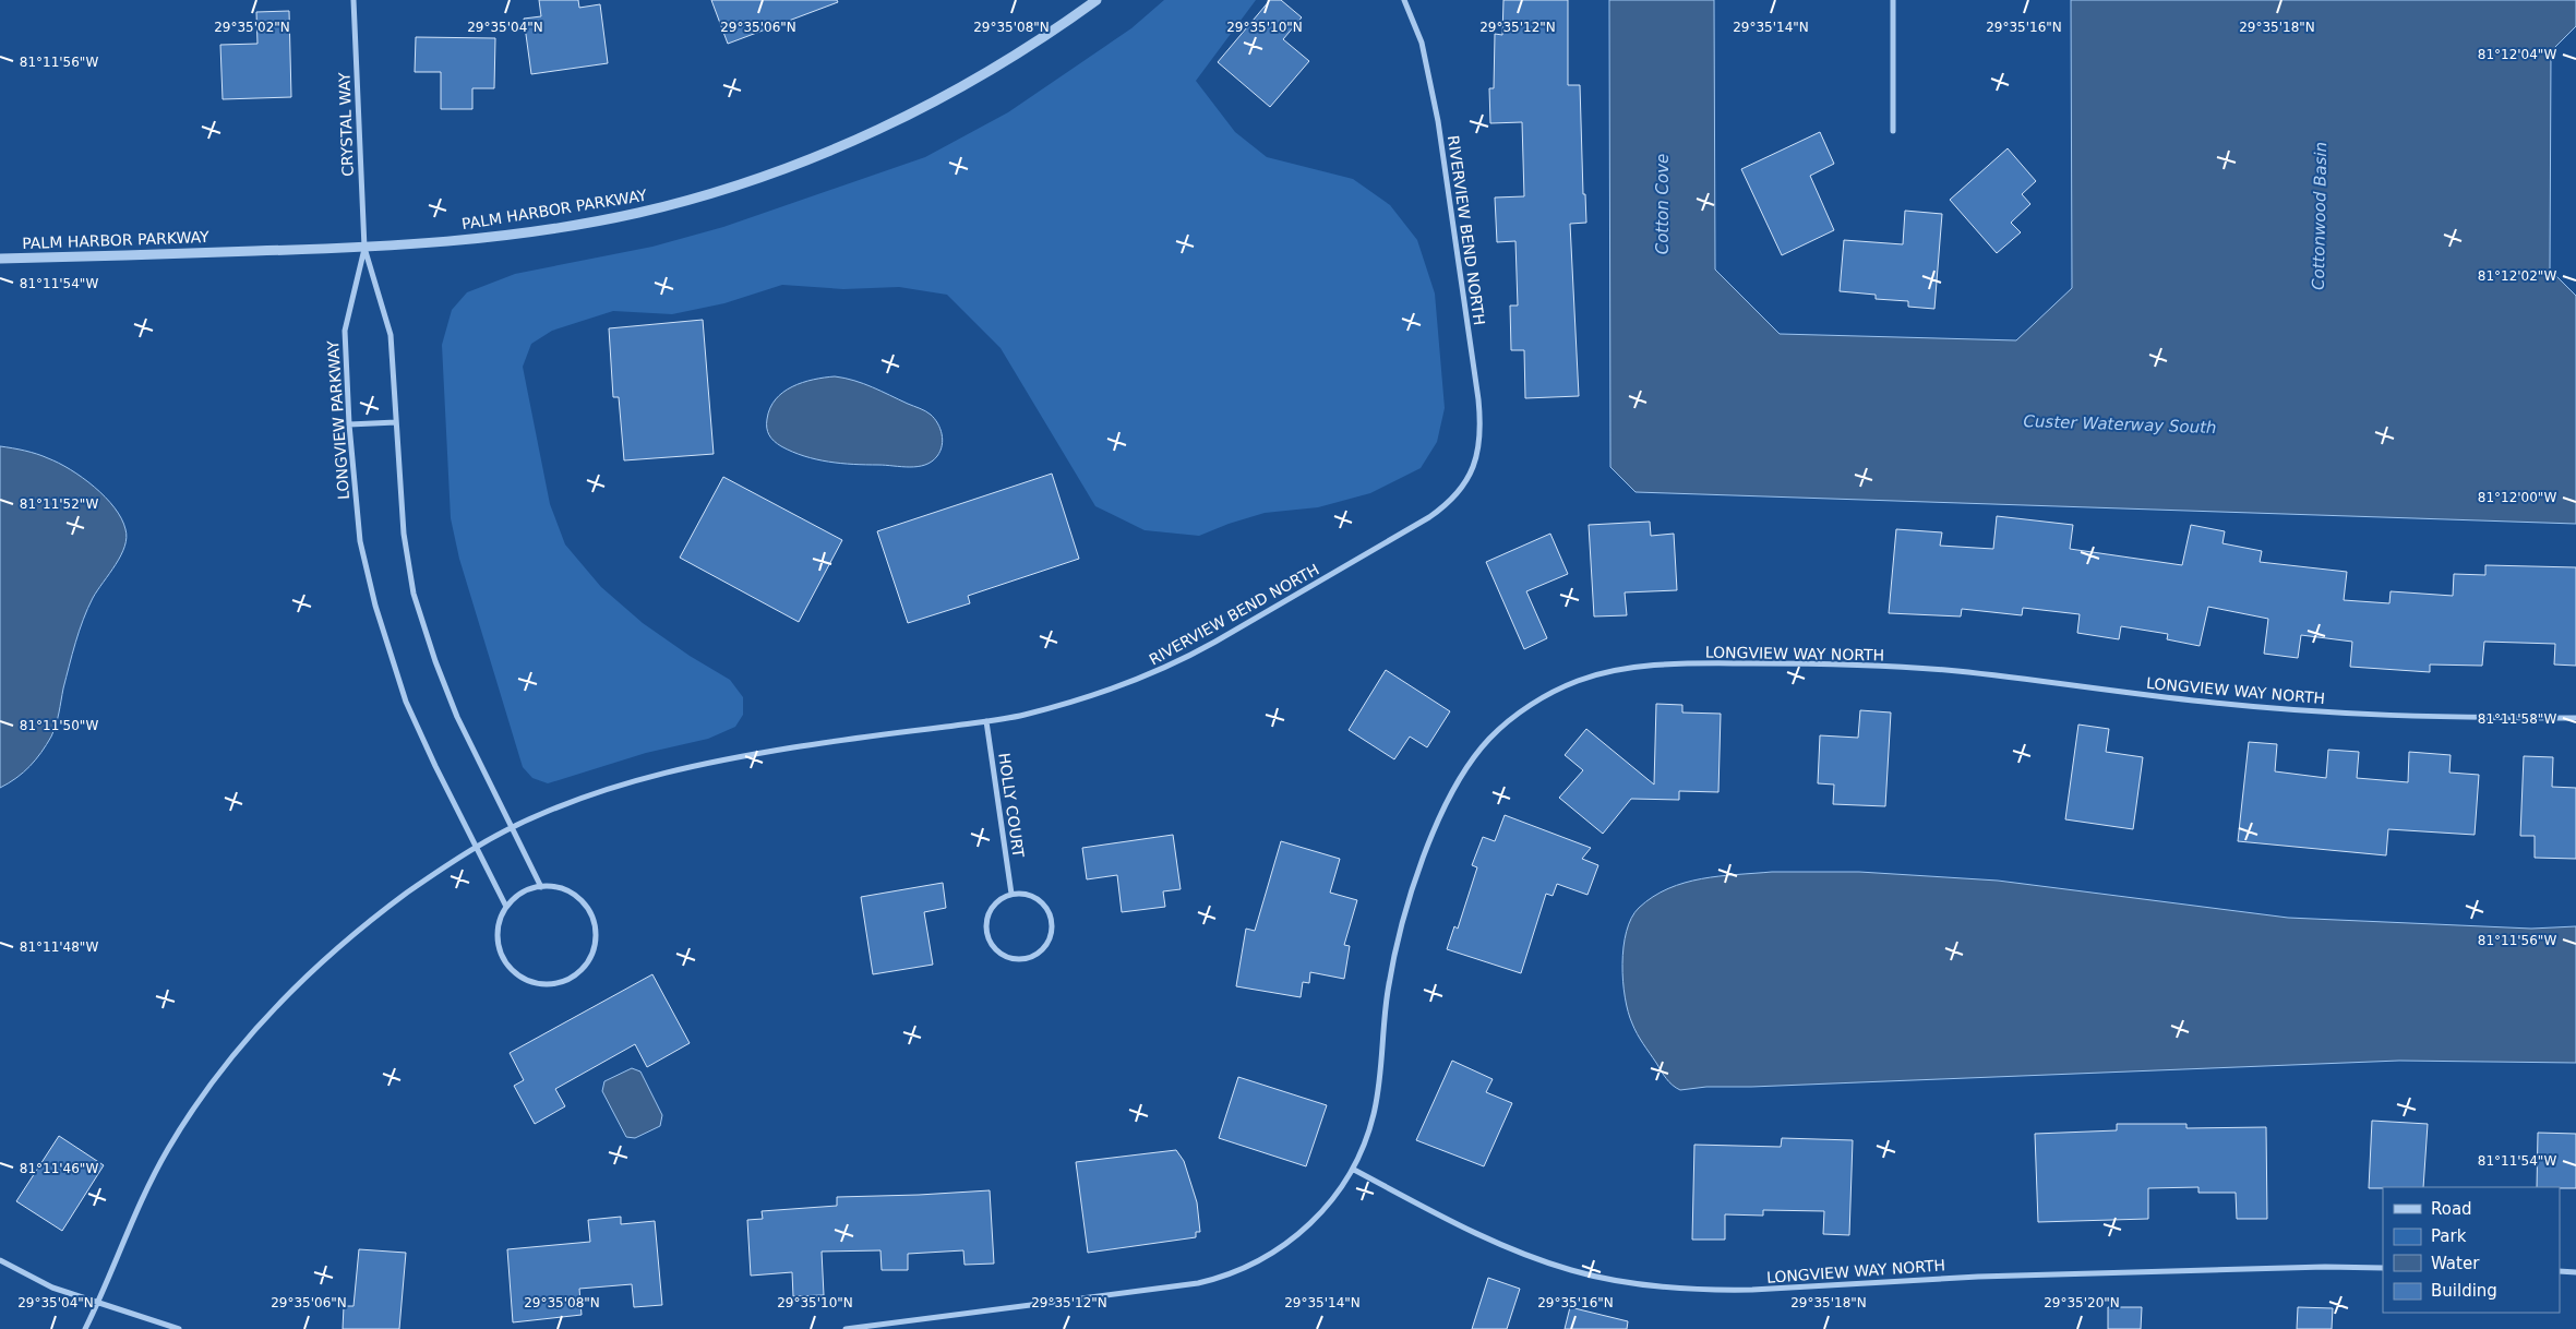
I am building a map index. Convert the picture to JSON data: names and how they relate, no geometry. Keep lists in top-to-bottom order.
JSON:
{
  "streets": {
    "street": [
      "CRYSTAL WAY",
      "PALM HARBOR PARKWAY",
      "RIVERVIEW BEND NORTH",
      "LONGVIEW PARKWAY",
      "LONGVIEW WAY NORTH",
      "HOLLY COURT"
    ]
  },
  "crossings": [
    ["CRYSTAL WAY", "PALM HARBOR PARKWAY"],
    ["CRYSTAL WAY", "LONGVIEW PARKWAY"],
    ["PALM HARBOR PARKWAY", "LONGVIEW PARKWAY"],
    ["RIVERVIEW BEND NORTH", "LONGVIEW PARKWAY"],
    ["RIVERVIEW BEND NORTH", "HOLLY COURT"]
  ],
  "water": ["Cotton Cove", "Cottonwood Basin", "Custer Waterway South"],
  "legend": [
    "Road",
    "Park",
    "Water",
    "Building"
  ],
  "coordinates": [
    "29°35'02\"N",
    "29°35'04\"N",
    "29°35'06\"N",
    "29°35'08\"N",
    "29°35'10\"N",
    "29°35'12\"N",
    "29°35'14\"N",
    "29°35'16\"N",
    "29°35'18\"N",
    "81°12'04\"W",
    "81°11'56\"W",
    "81°12'02\"W",
    "81°11'54\"W",
    "81°12'00\"W",
    "81°11'52\"W",
    "81°11'58\"W",
    "81°11'50\"W",
    "81°11'48\"W",
    "81°11'46\"W",
    "29°35'20\"N"
  ]
}
